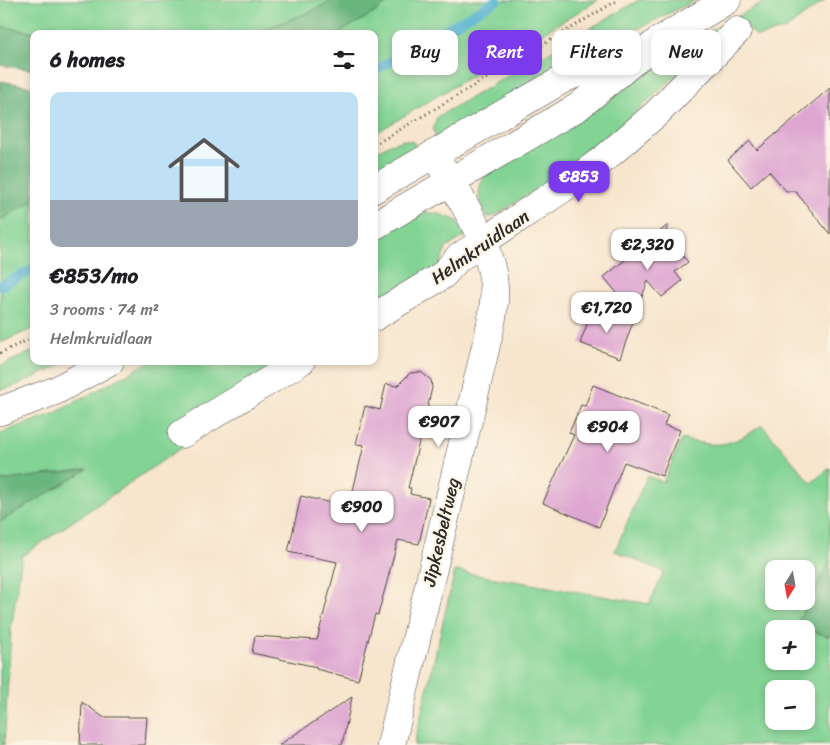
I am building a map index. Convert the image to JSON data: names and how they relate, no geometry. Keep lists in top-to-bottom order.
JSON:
{
  "streets": {
    "street": ["Helmkruidlaan", "Jipkesbeltweg"]
  },
  "crossings": [
    ["Helmkruidlaan", "Jipkesbeltweg"]
  ],
  "north": "bottom",
  "page": {
    "chip": [
      "Buy",
      "Rent",
      "Filters",
      "New"
    ],
    "heading": "6 homes",
    "list": [
      {
        "name": "€853/mo",
        "note": "3 rooms · 74 m² · Helmkruidlaan"
      }
    ],
    "price": [
      "€853",
      "€2,320",
      "€1,720",
      "€907",
      "€904",
      "€900"
    ],
    "map_buttons": ["+", "−"]
  }
}
